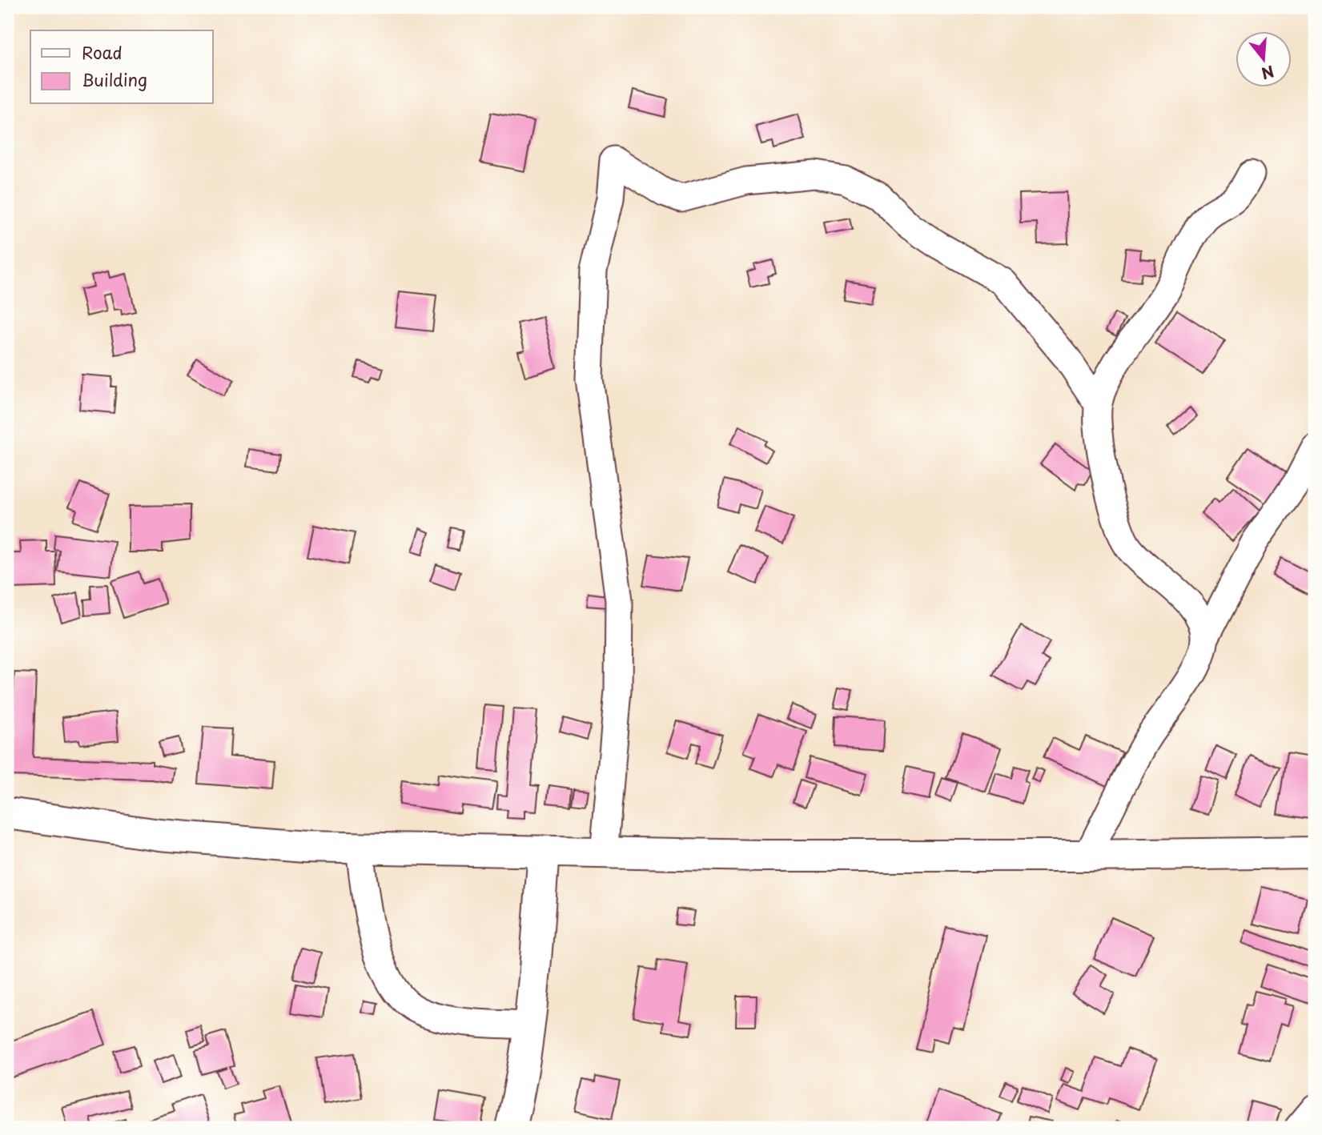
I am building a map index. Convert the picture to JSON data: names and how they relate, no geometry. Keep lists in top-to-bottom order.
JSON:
{
  "legend": ["Road", "Building"],
  "north": "bottom"
}
